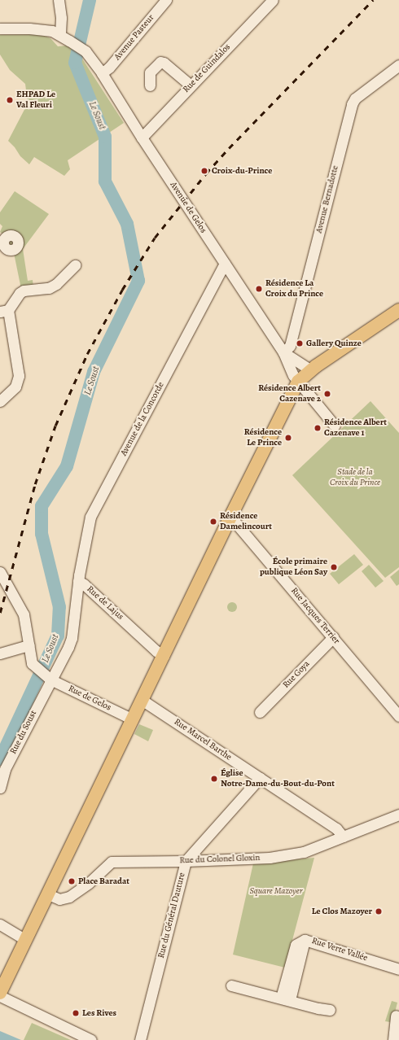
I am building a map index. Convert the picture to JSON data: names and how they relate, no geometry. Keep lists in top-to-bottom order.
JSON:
{
  "streets": {
    "street": [
      "Avenue Pasteur",
      "Rue de Guindalos",
      "Avenue Bernadotte",
      "Avenue de Gelos",
      "Avenue de la Concorde",
      "Rue de Lajus",
      "Rue Jacques Terrier",
      "Rue Goya",
      "Rue de Gelos",
      "Rue du Soust",
      "Rue Marcel Barthe",
      "Rue du Colonel Gloxin",
      "Rue du Général Dauture",
      "Rue Verte Vallée"
    ]
  },
  "crossings": [
    ["Avenue Pasteur", "Avenue de Gelos"],
    ["Rue de Guindalos", "Avenue de Gelos"],
    ["Avenue Bernadotte", "Avenue de Gelos"],
    ["Avenue de Gelos", "Avenue de la Concorde"],
    ["Avenue de la Concorde", "Rue de Lajus"],
    ["Rue de Lajus", "Rue de Gelos"],
    ["Rue de Lajus", "Rue du Soust"],
    ["Rue Jacques Terrier", "Rue Goya"],
    ["Rue de Gelos", "Rue du Soust"],
    ["Rue Marcel Barthe", "Rue du Colonel Gloxin"],
    ["Rue Marcel Barthe", "Rue du Général Dauture"],
    ["Rue du Colonel Gloxin", "Rue du Général Dauture"]
  ],
  "water": ["Le Soust"],
  "parks": ["Stade de la Croix du Prince", "Square Mazoyer"],
  "places": [
    "EHPAD Le Val Fleuri",
    "Croix-du-Prince",
    "Résidence La Croix du Prince",
    "Gallery Quinze",
    "Résidence Albert Cazenave 2",
    "Résidence Albert Cazenave 1",
    "Résidence Le Prince",
    "Résidence Damelincourt",
    "École primaire publique Léon Say",
    "Église Notre-Dame-du-Bout-du-Pont",
    "Place Baradat",
    "Le Clos Mazoyer",
    "Les Rives"
  ]
}
